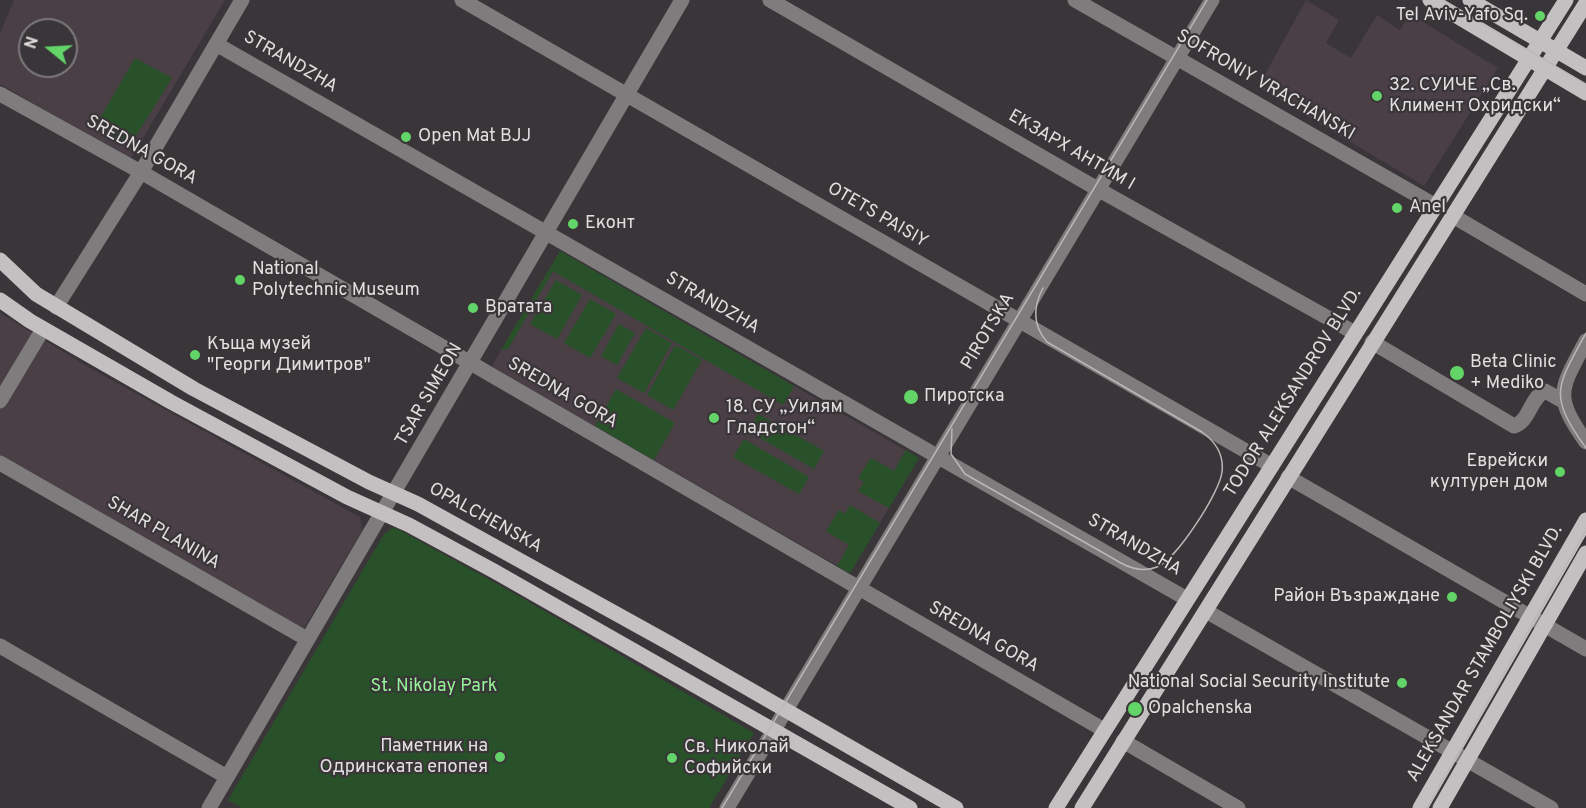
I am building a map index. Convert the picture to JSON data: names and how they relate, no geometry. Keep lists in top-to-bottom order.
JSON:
{
  "streets": {
    "main road": ["TODOR ALEKSANDROV BLVD.", "OPALCHENSKA", "ALEKSANDAR STAMBOLIYSKI BLVD."],
    "street": [
      "STRANDZHA",
      "SOFRONIY VRACHANSKI",
      "SREDNA GORA",
      "ЕКЗАРХ АНТИМ I",
      "OTETS PAISIY",
      "PIROTSKA",
      "TSAR SIMEON",
      "SHAR PLANINA"
    ]
  },
  "crossings": [
    ["STRANDZHA", "PIROTSKA"],
    ["STRANDZHA", "TODOR ALEKSANDROV BLVD."],
    ["STRANDZHA", "TSAR SIMEON"],
    ["SOFRONIY VRACHANSKI", "PIROTSKA"],
    ["SOFRONIY VRACHANSKI", "TODOR ALEKSANDROV BLVD."],
    ["SREDNA GORA", "PIROTSKA"],
    ["SREDNA GORA", "TODOR ALEKSANDROV BLVD."],
    ["SREDNA GORA", "TSAR SIMEON"],
    ["ЕКЗАРХ АНТИМ I", "PIROTSKA"],
    ["ЕКЗАРХ АНТИМ I", "TODOR ALEKSANDROV BLVD."],
    ["OTETS PAISIY", "PIROTSKA"],
    ["OTETS PAISIY", "TODOR ALEKSANDROV BLVD."],
    ["OTETS PAISIY", "TSAR SIMEON"],
    ["PIROTSKA", "OPALCHENSKA"],
    ["TSAR SIMEON", "OPALCHENSKA"],
    ["TSAR SIMEON", "SHAR PLANINA"]
  ],
  "parks": ["St. Nikolay Park"],
  "places": [
    "Tel Aviv-Yafo Sq.",
    "32. СУИЧЕ „Св. Климент Охридски“",
    "Open Mat BJJ",
    "Anel",
    "Еконт",
    "National Polytechnic Museum",
    "Вратата",
    "Къща музей \"Георги Димитров\"",
    "Beta Clinic + Mediko",
    "Пиротска",
    "18. СУ „Уилям Гладстон“",
    "Еврейски културен дом",
    "Район Възраждане",
    "National Social Security Institute",
    "Opalchenska",
    "Паметник на Одринската епопея",
    "Св. Николай Софийски"
  ],
  "north": "left"
}
